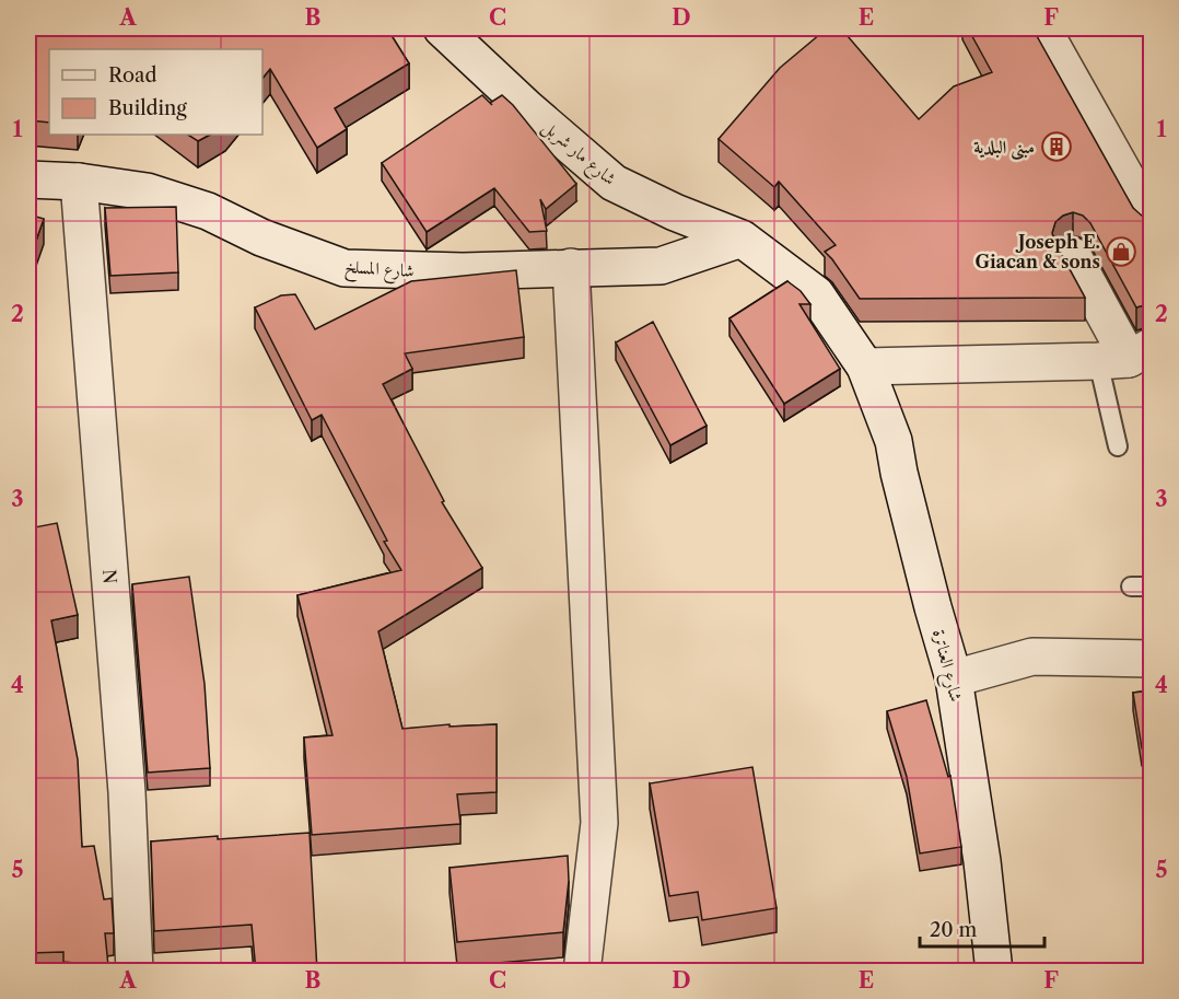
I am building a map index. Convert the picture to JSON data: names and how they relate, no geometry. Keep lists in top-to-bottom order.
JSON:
{
  "streets": {
    "street": [
      "شارع مار شربل",
      "شارع المسلخ",
      "N",
      "شارع العناترة"
    ]
  },
  "crossings": [
    ["شارع مار شربل", "شارع المسلخ"],
    ["شارع مار شربل", "شارع العناترة"],
    ["شارع المسلخ", "N"]
  ],
  "places": {
    "building": ["مبنى البلدية"],
    "shop": ["Joseph E. Giacan & sons"]
  },
  "legend": ["Road", "Building"],
  "scale_bar": "20 m",
  "grid": {
    "columns": [
      "A",
      "B",
      "C",
      "D",
      "E",
      "F"
    ],
    "rows": [
      "1",
      "2",
      "3",
      "4",
      "5"
    ]
  }
}
